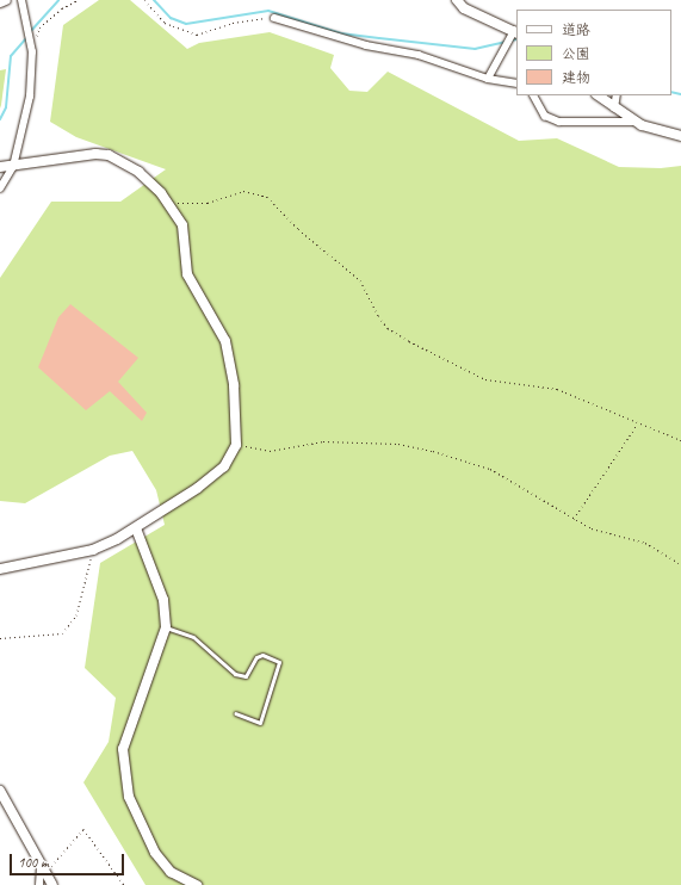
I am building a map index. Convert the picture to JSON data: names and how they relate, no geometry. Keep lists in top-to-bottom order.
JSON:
{
  "legend": ["道路", "公園", "建物"],
  "scale_bar": "100 m"
}
